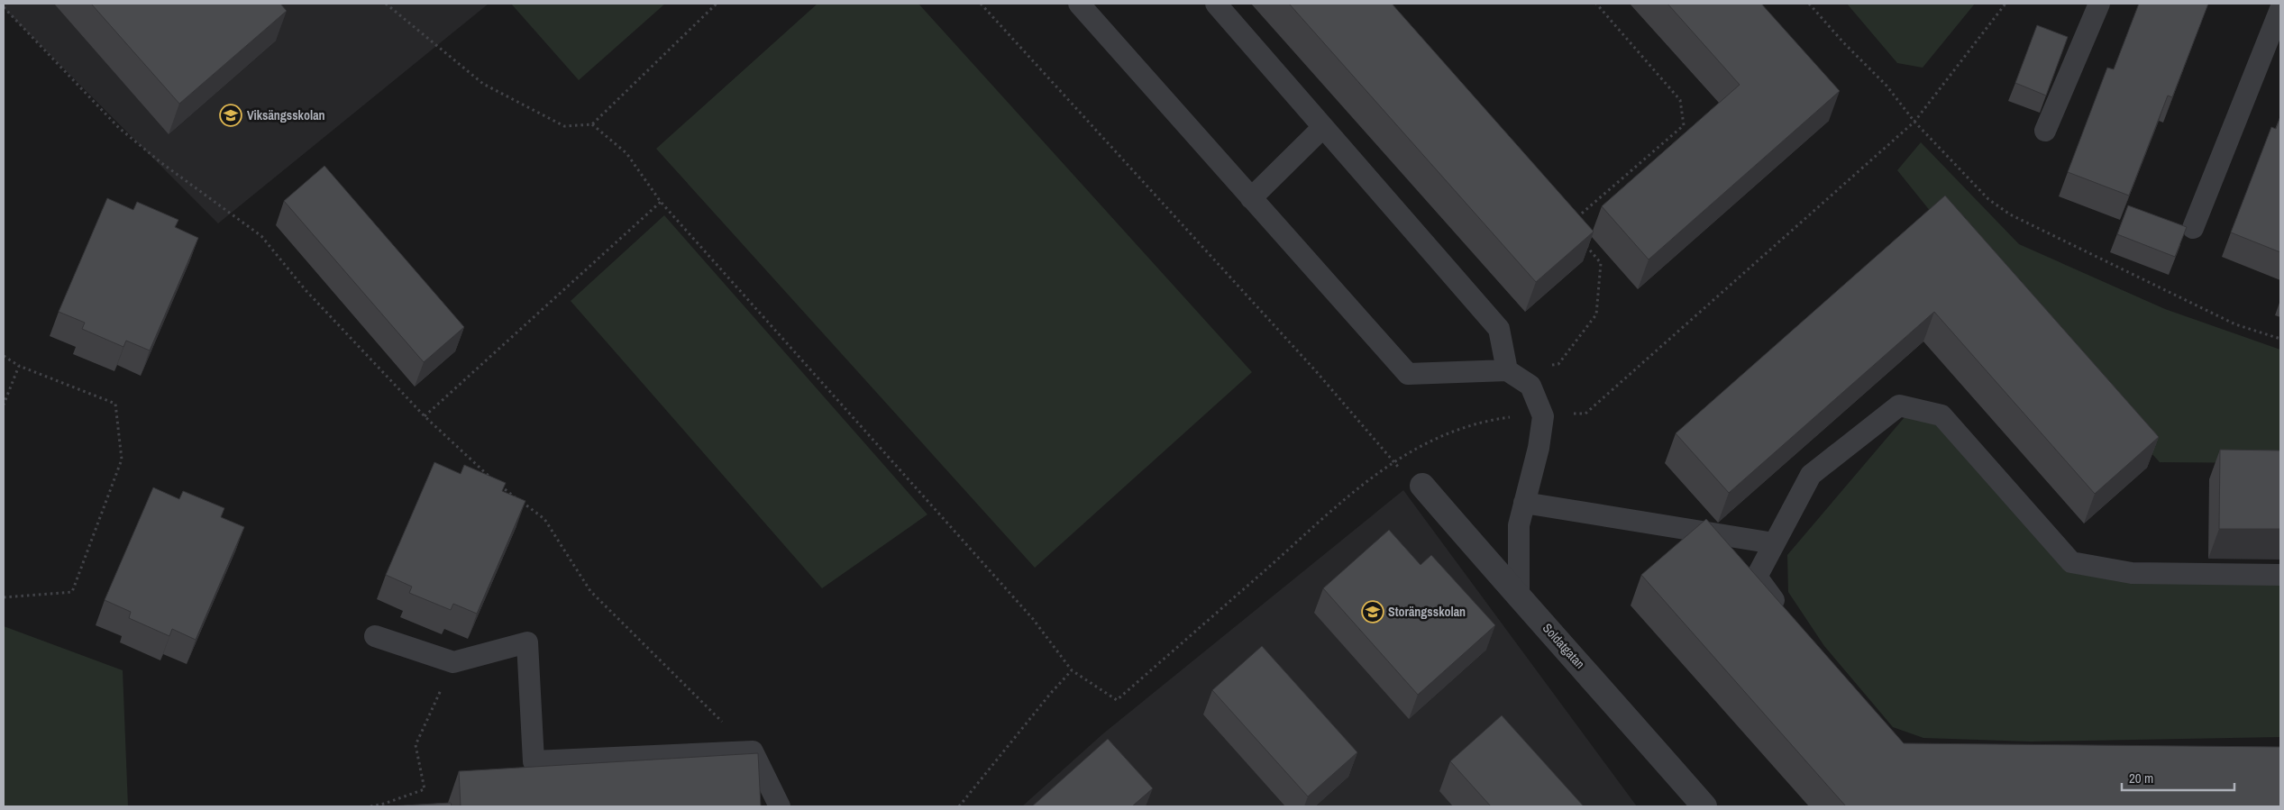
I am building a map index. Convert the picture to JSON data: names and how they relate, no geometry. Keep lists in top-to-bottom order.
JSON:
{
  "streets": {
    "street": ["Soldatgatan"]
  },
  "places": {
    "school or university": ["Viksängsskolan", "Storängsskolan"]
  },
  "scale_bar": "20 m"
}
